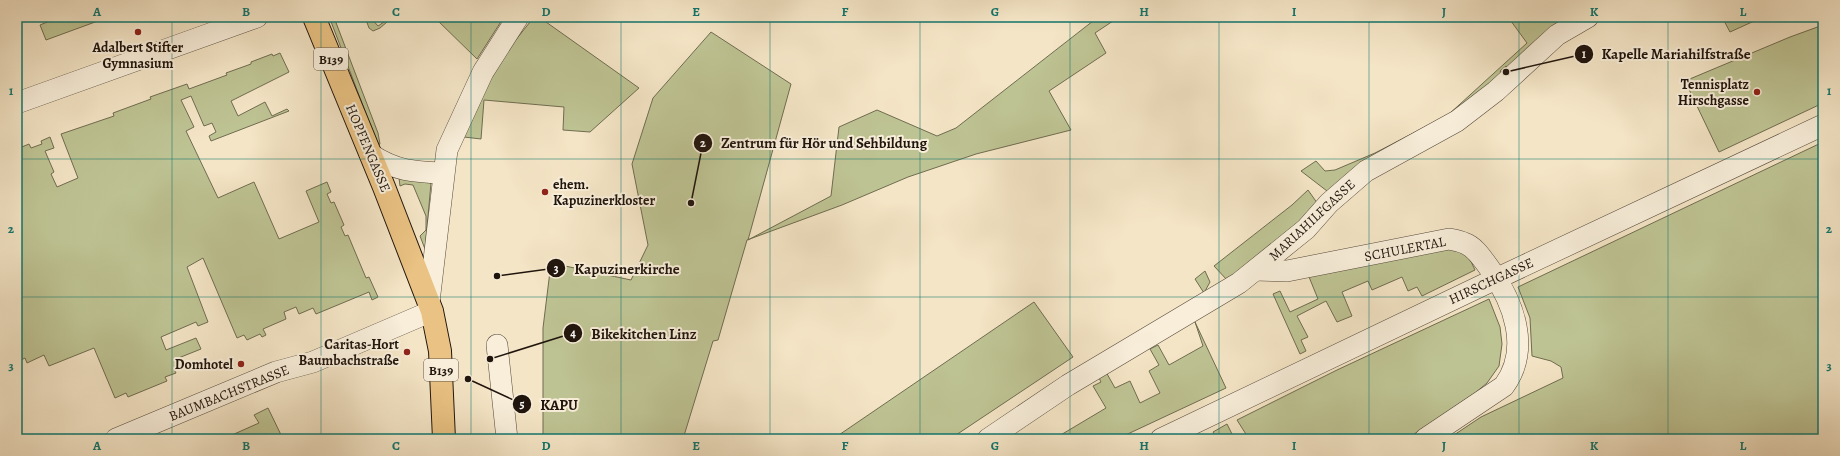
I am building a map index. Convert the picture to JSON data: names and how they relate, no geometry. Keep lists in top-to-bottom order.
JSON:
{
  "streets": {
    "main road": ["B139", "HOPFENGASSE"],
    "street": [
      "MARIAHILFGASSE",
      "SCHULERTAL",
      "HIRSCHGASSE",
      "BAUMBACHSTRASSE"
    ]
  },
  "crossings": [
    ["B139", "HOPFENGASSE"],
    ["B139", "BAUMBACHSTRASSE"],
    ["HOPFENGASSE", "BAUMBACHSTRASSE"],
    ["MARIAHILFGASSE", "SCHULERTAL"],
    ["SCHULERTAL", "HIRSCHGASSE"]
  ],
  "places": [
    "Adalbert Stifter Gymnasium",
    "Kapelle Mariahilfstraße",
    "Tennisplatz Hirschgasse",
    "ehem. Kapuzinerkloster",
    "Zentrum für Hör und Sehbildung",
    "Kapuzinerkirche",
    "Caritas-Hort Baumbachstraße",
    "Bikekitchen Linz",
    "Domhotel",
    "KAPU"
  ],
  "grid": {
    "columns": [
      "A",
      "B",
      "C",
      "D",
      "E",
      "F",
      "G",
      "H",
      "I",
      "J",
      "K",
      "L"
    ],
    "rows": ["1", "2", "3"]
  }
}
